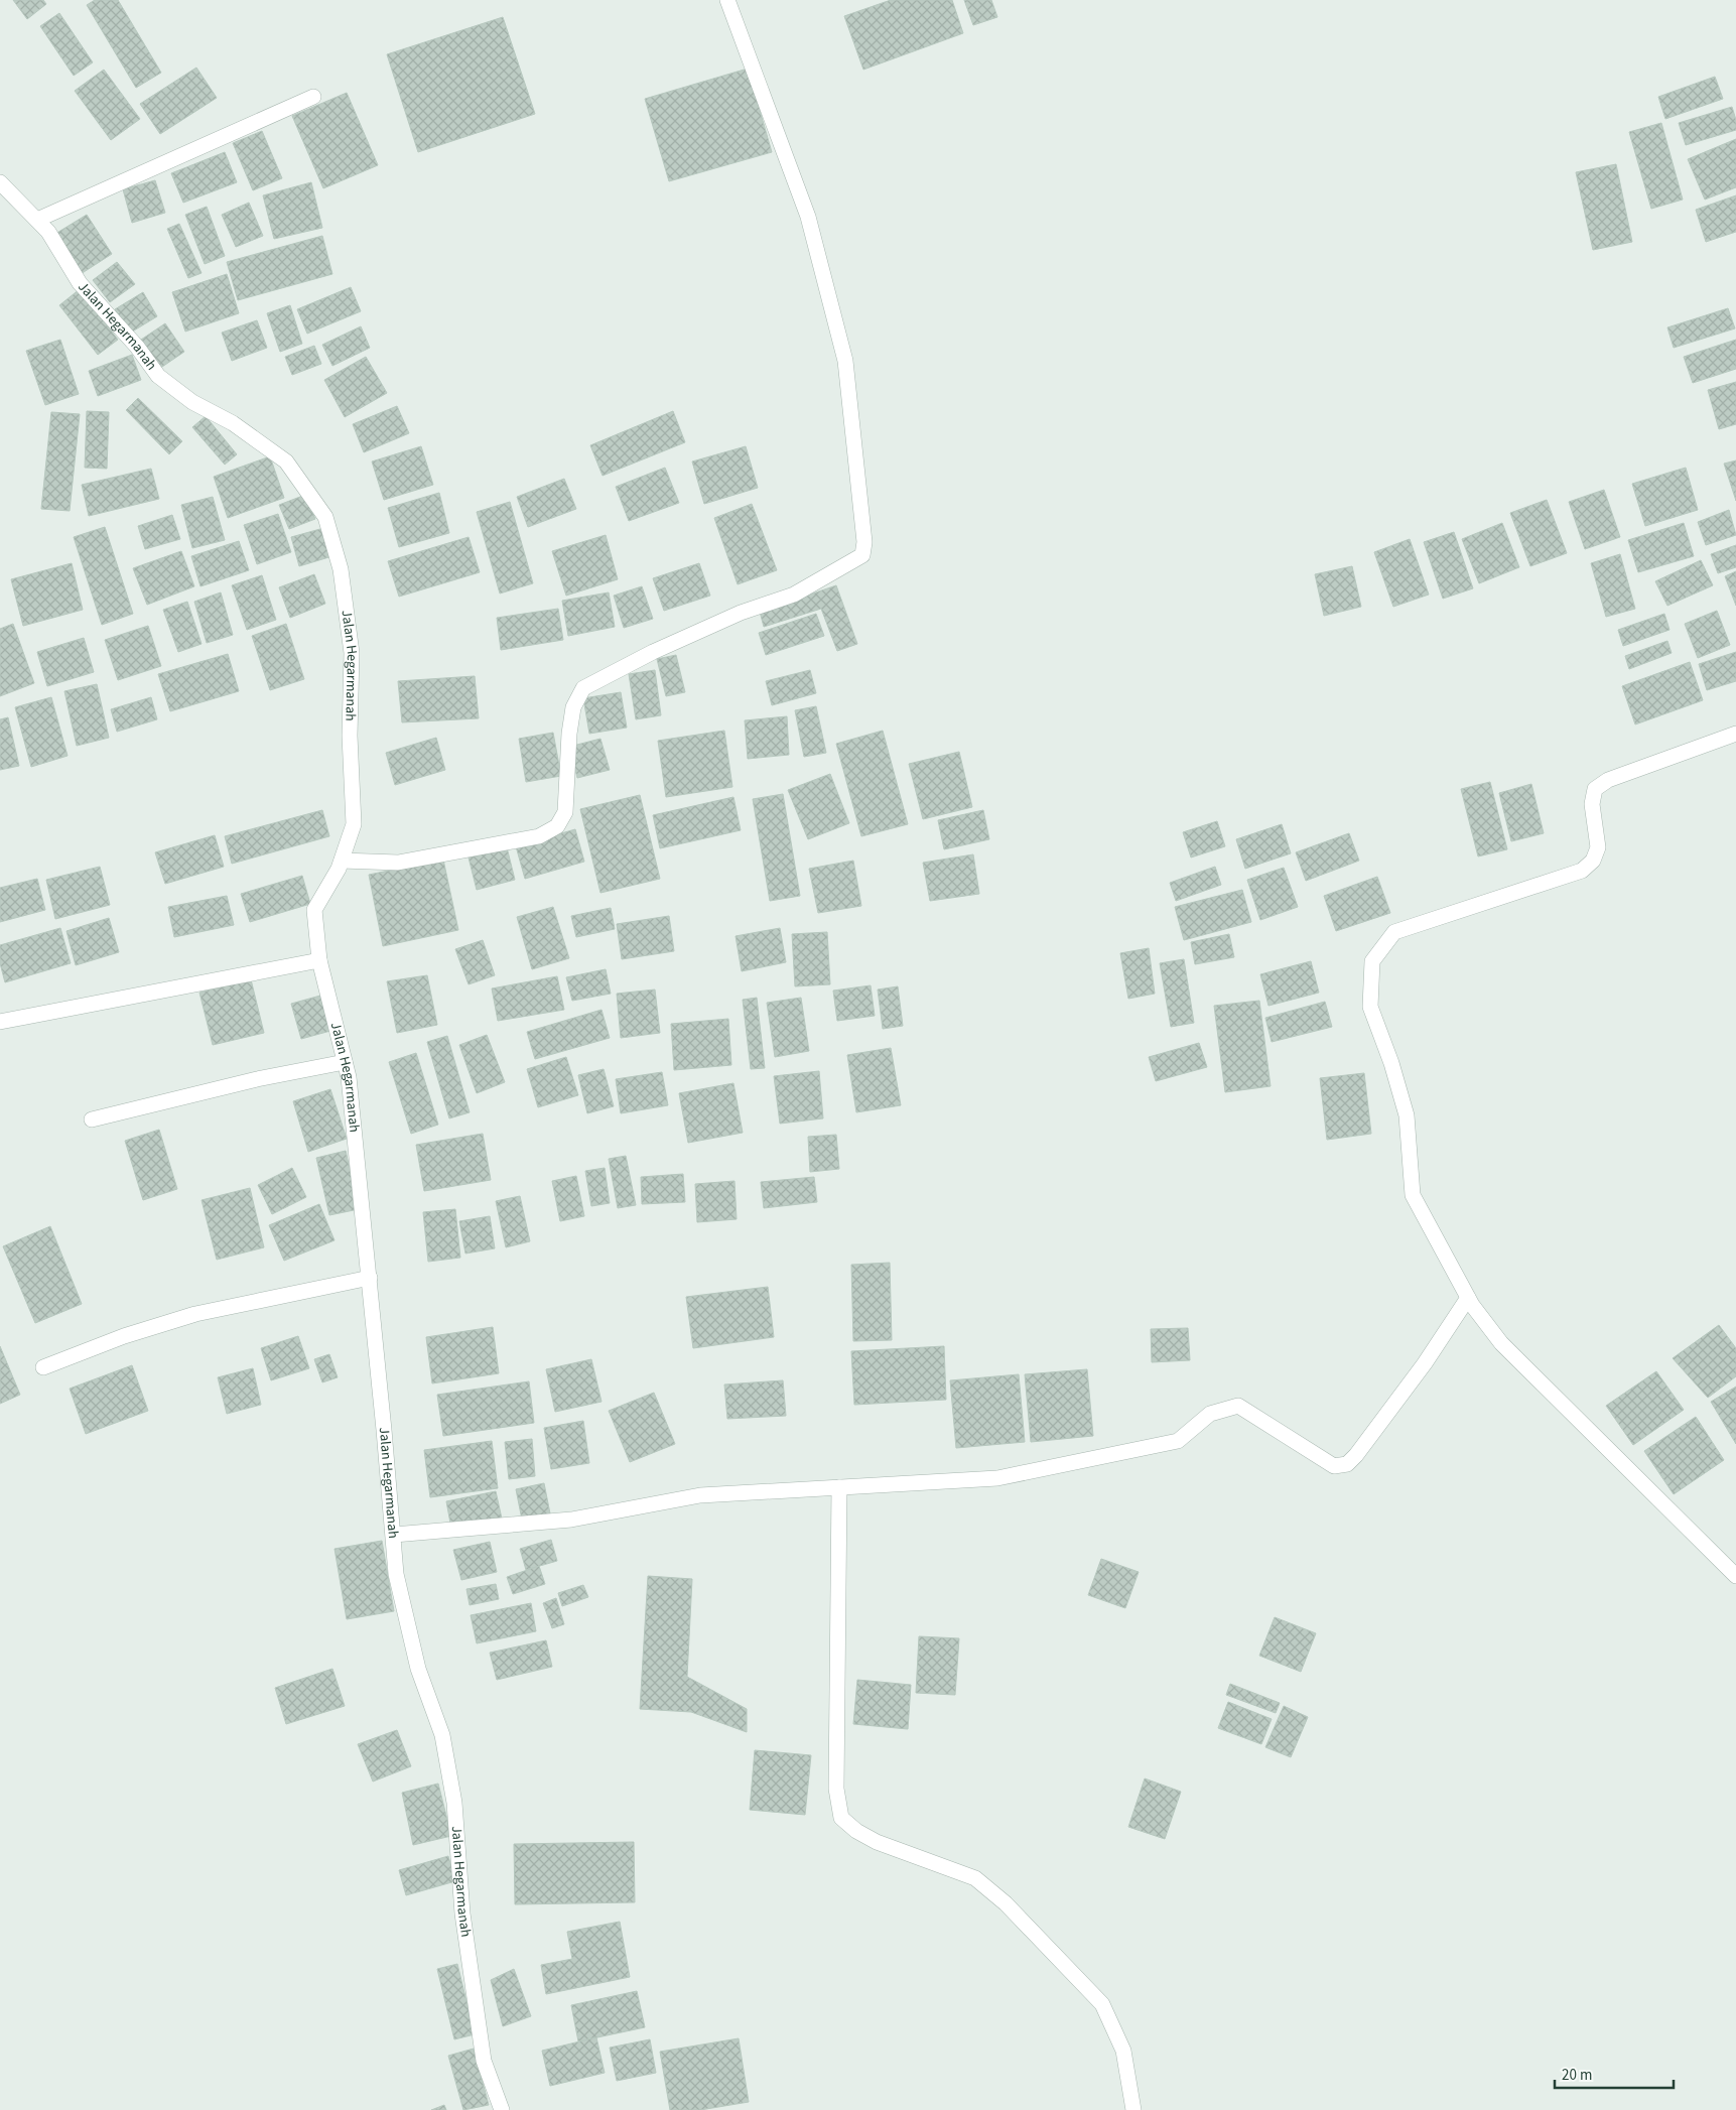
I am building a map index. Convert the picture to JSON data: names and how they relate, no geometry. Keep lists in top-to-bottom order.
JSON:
{
  "streets": {
    "street": ["Jalan Hegarmanah"]
  },
  "scale_bar": "20 m"
}
